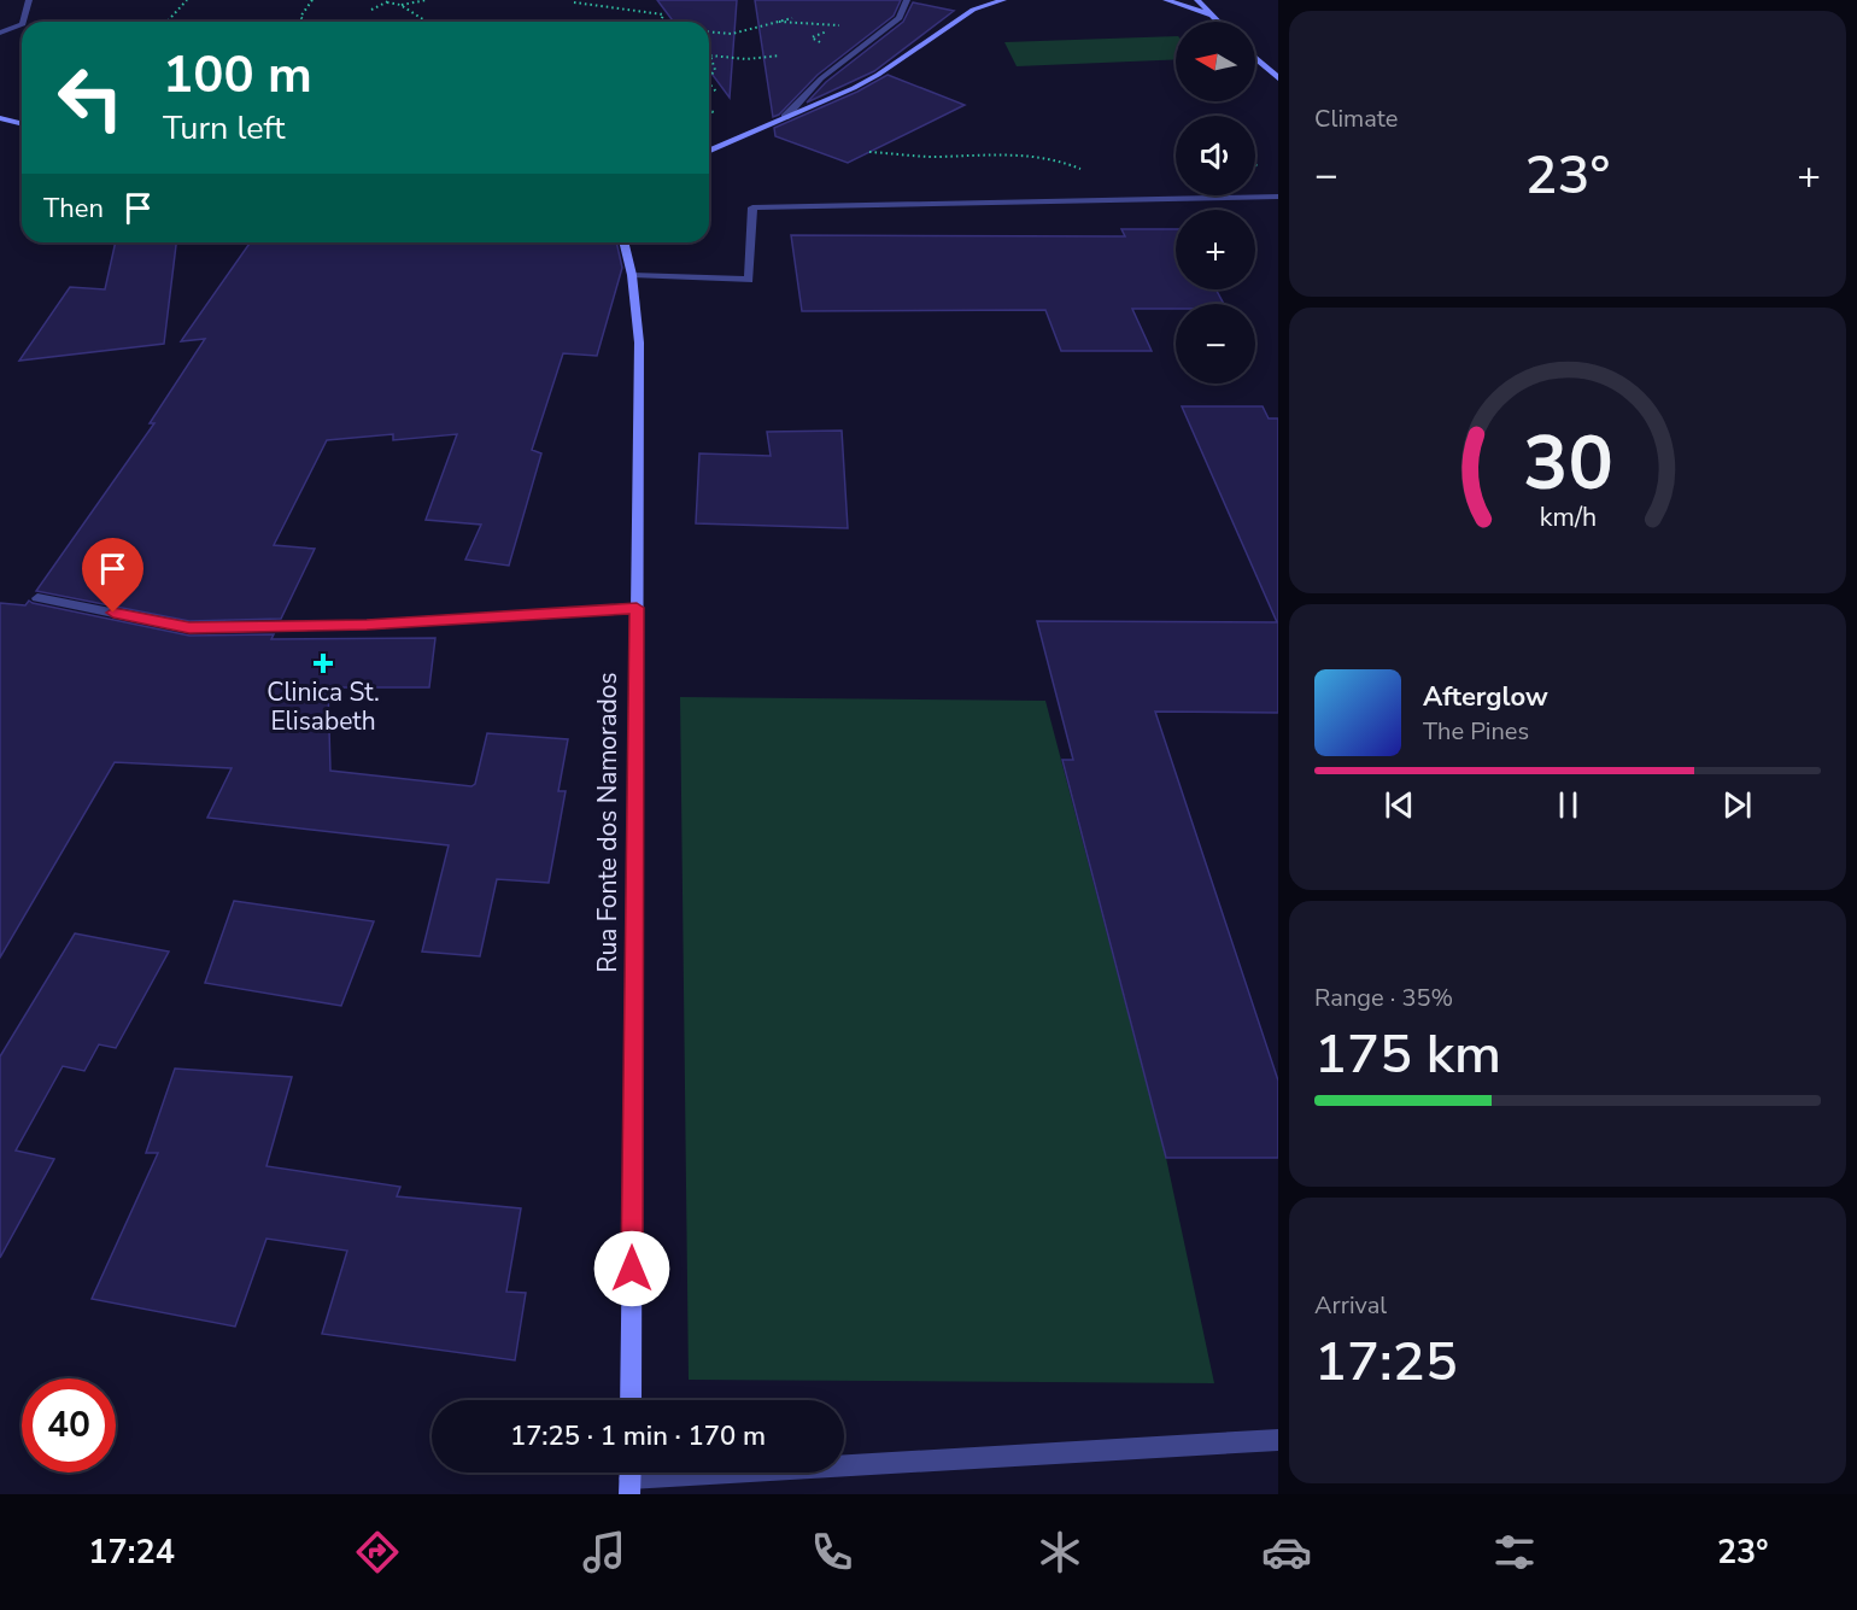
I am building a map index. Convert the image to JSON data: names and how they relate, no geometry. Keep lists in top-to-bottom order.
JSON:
{
  "streets": {
    "street": ["Rua Fonte dos Namorados"]
  },
  "places": {
    "health": ["Clinica St. Elisabeth"]
  },
  "north": "left",
  "page": {
    "tile": [
      "Climate",
      ["Range · 35%", "175 km"],
      ["Arrival", "17:25"]
    ],
    "map_buttons": ["+", "−"],
    "turn": ["100 m", "Turn left"],
    "heat": ["−", "23°", "+"],
    "then": "Then",
    "song": ["Afterglow", "The Pines"],
    "limit": "40",
    "trip": "17:25 · 1 min · 170 m",
    "tabs": ["17:24", "23°"],
    "gauge": ["30", "km/h"]
  }
}
